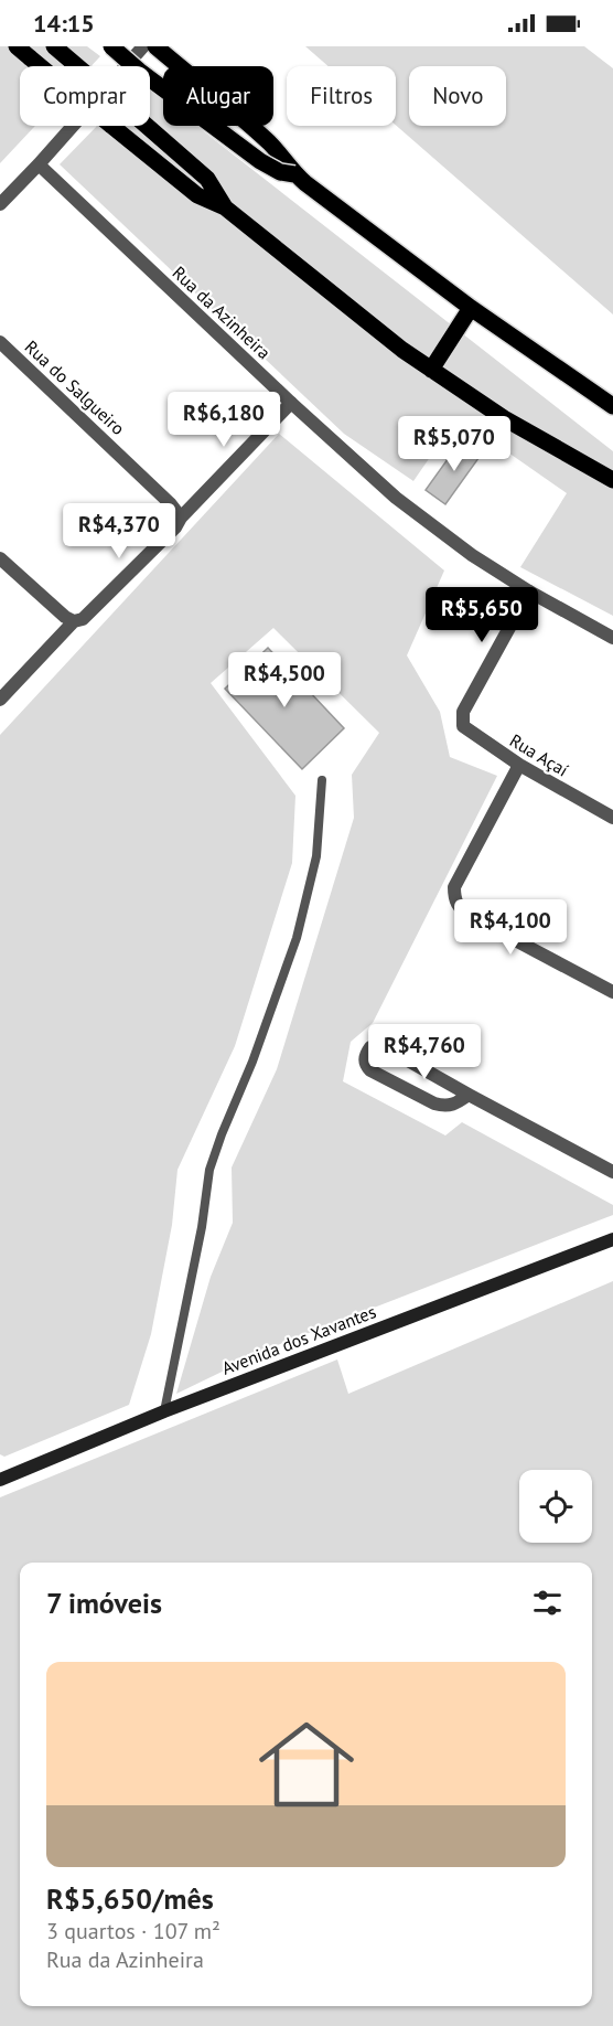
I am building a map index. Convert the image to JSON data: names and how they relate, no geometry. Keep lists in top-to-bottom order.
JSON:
{
  "streets": {
    "main road": ["Avenida dos Xavantes"],
    "street": ["Rua da Azinheira", "Rua do Salgueiro", "Rua Açaí"]
  },
  "crossings": [
    ["Rua da Azinheira", "Rua Açaí"]
  ],
  "page": {
    "status": "14:15",
    "chip": [
      "Comprar",
      "Alugar",
      "Filtros",
      "Novo"
    ],
    "price": [
      "R$6,180",
      "R$5,070",
      "R$4,370",
      "R$5,650",
      "R$4,500",
      "R$4,100",
      "R$4,760"
    ],
    "heading": "7 imóveis",
    "list": [
      {
        "name": "R$5,650/mês",
        "note": "3 quartos · 107 m² · Rua da Azinheira"
      }
    ]
  }
}
